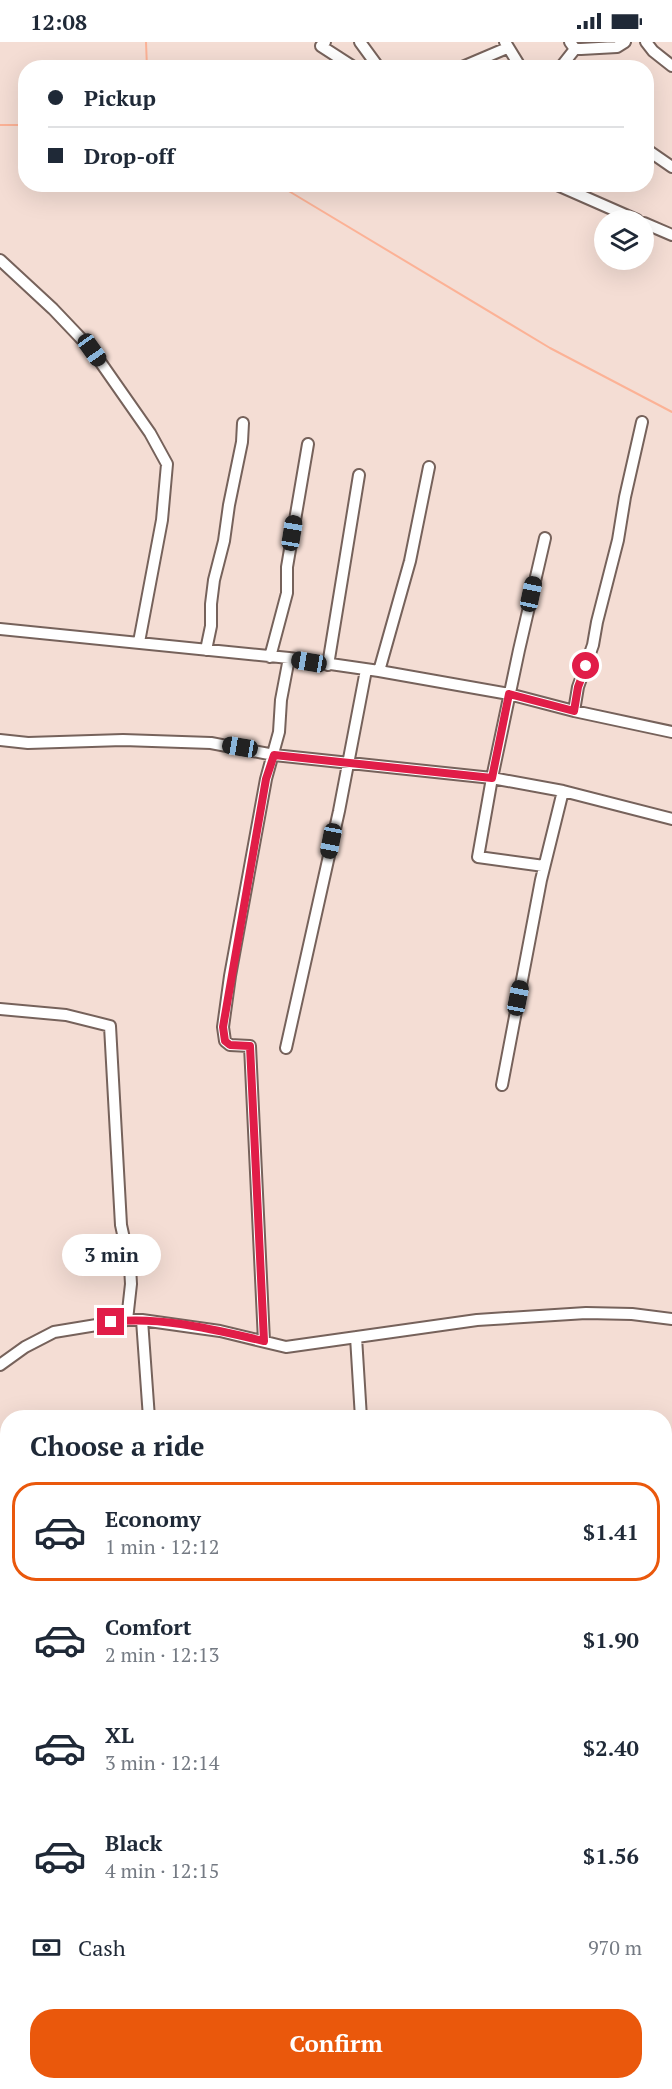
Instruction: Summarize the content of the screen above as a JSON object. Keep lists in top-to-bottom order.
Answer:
{
  "page": {
    "status": "12:08",
    "banner": ["Pickup", "Drop-off"],
    "bubble": "3 min",
    "heading": "Choose a ride",
    "list": [
      {
        "name": "Economy",
        "note": "1 min · 12:12",
        "value": "$1.41"
      },
      {
        "name": "Comfort",
        "note": "2 min · 12:13",
        "value": "$1.90"
      },
      {
        "name": "XL",
        "note": "3 min · 12:14",
        "value": "$2.40"
      },
      {
        "name": "Black",
        "note": "4 min · 12:15",
        "value": "$1.56"
      }
    ],
    "pay": ["Cash", "970 m"],
    "buttons": "Confirm"
  }
}
